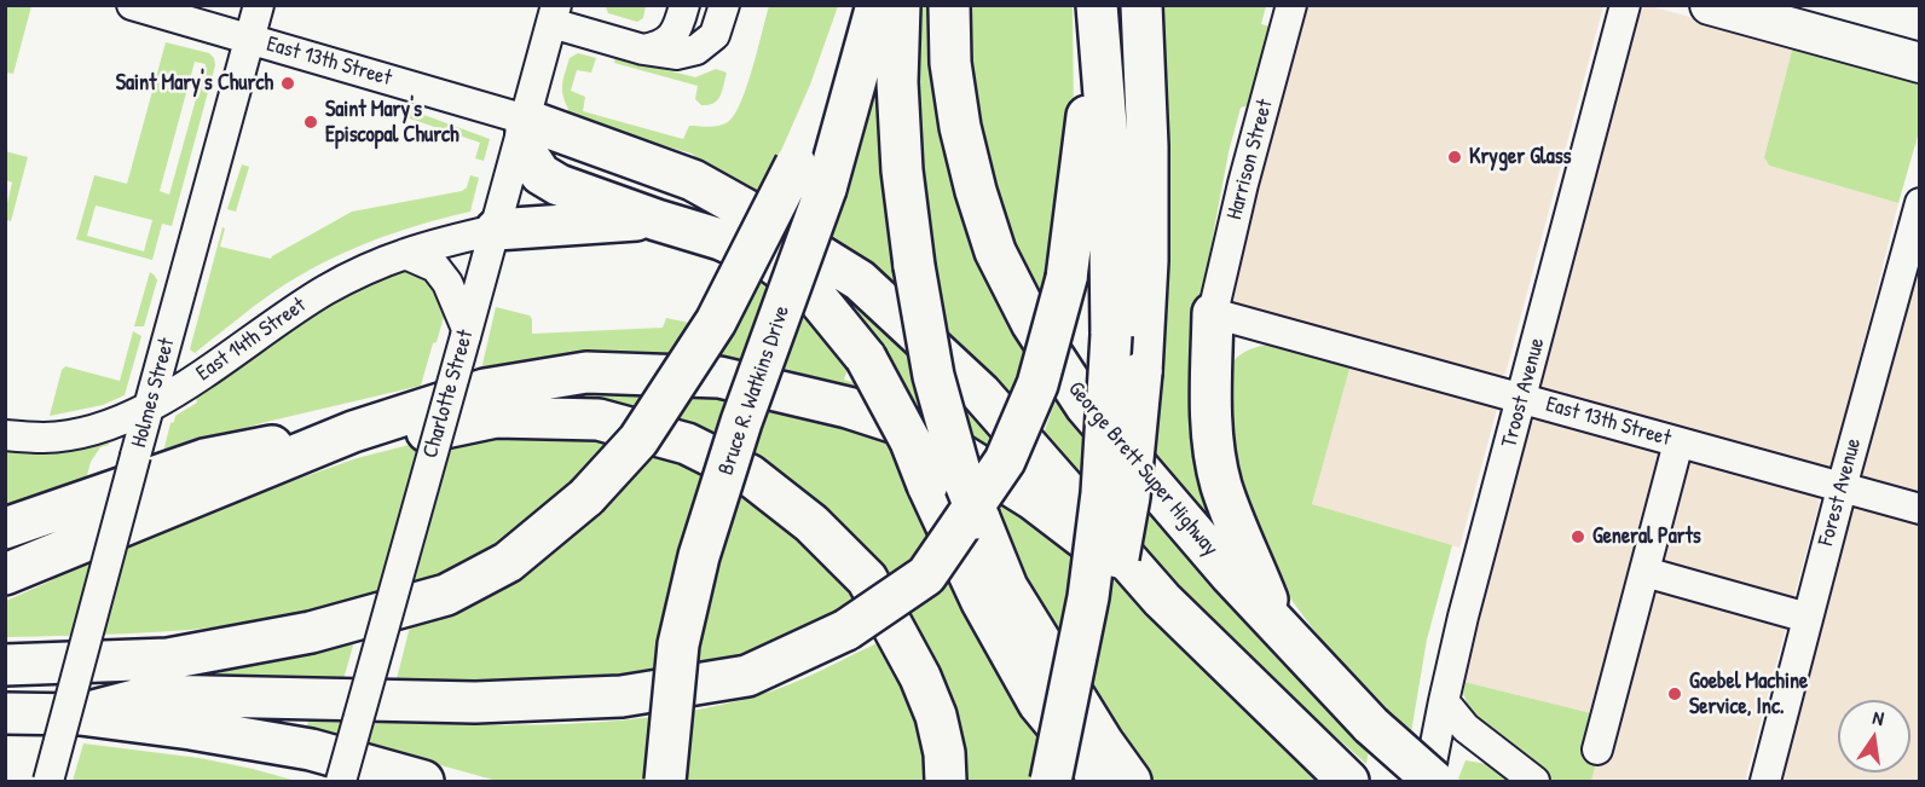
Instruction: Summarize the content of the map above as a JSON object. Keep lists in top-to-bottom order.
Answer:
{
  "streets": {
    "highway": ["Bruce R. Watkins Drive", "George Brett Super Highway"],
    "street": [
      "East 13th Street",
      "Harrison Street",
      "East 14th Street",
      "Holmes Street",
      "Troost Avenue",
      "Charlotte Street",
      "Forest Avenue"
    ]
  },
  "crossings": [
    ["East 13th Street", "Harrison Street"],
    ["East 13th Street", "Holmes Street"],
    ["East 13th Street", "Troost Avenue"],
    ["East 13th Street", "Charlotte Street"],
    ["East 13th Street", "Forest Avenue"],
    ["East 14th Street", "Holmes Street"],
    ["East 14th Street", "Charlotte Street"],
    ["Troost Avenue", "George Brett Super Highway"]
  ],
  "places": [
    "Saint Mary's Church",
    "Saint Mary's Episcopal Church",
    "Kryger Glass",
    "General Parts",
    "Goebel Machine Service, Inc."
  ],
  "north": "top"
}
